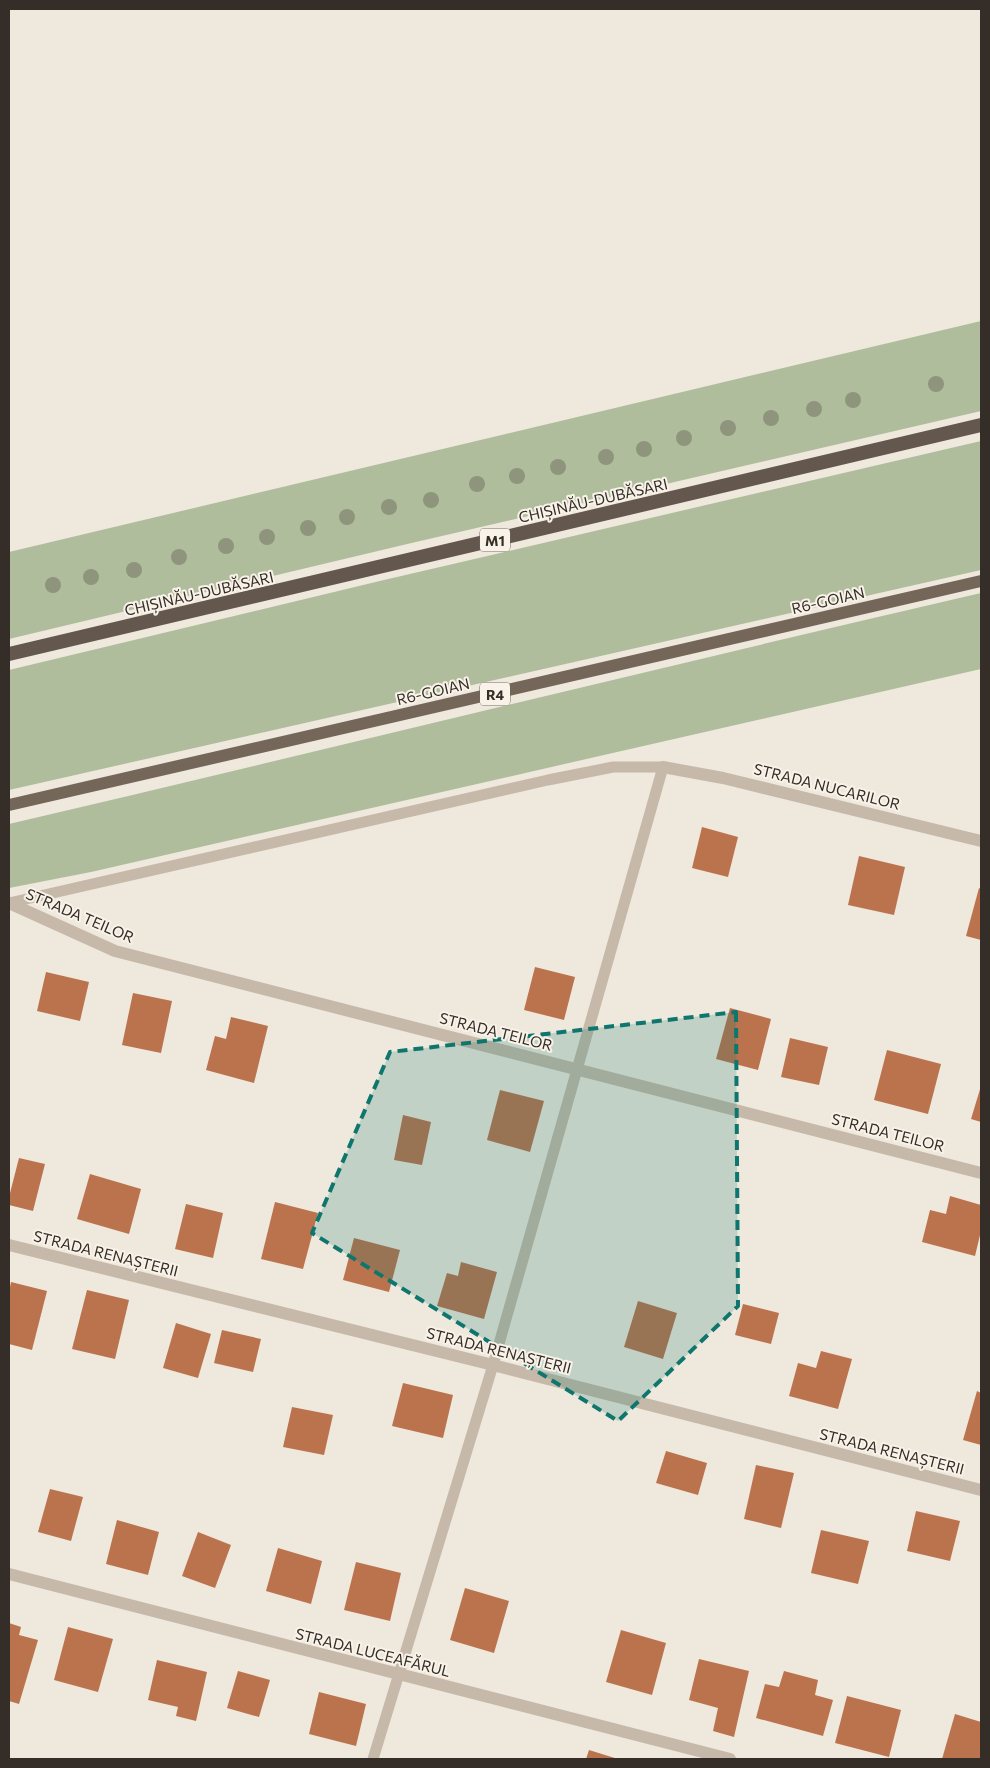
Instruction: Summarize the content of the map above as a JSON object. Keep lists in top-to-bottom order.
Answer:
{
  "streets": {
    "highway": ["CHIȘINĂU-DUBĂSARI", "M1"],
    "main road": ["R6-GOIAN", "R4"],
    "street": [
      "STRADA NUCARILOR",
      "STRADA TEILOR",
      "STRADA RENAȘTERII",
      "STRADA LUCEAFĂRUL"
    ]
  }
}
